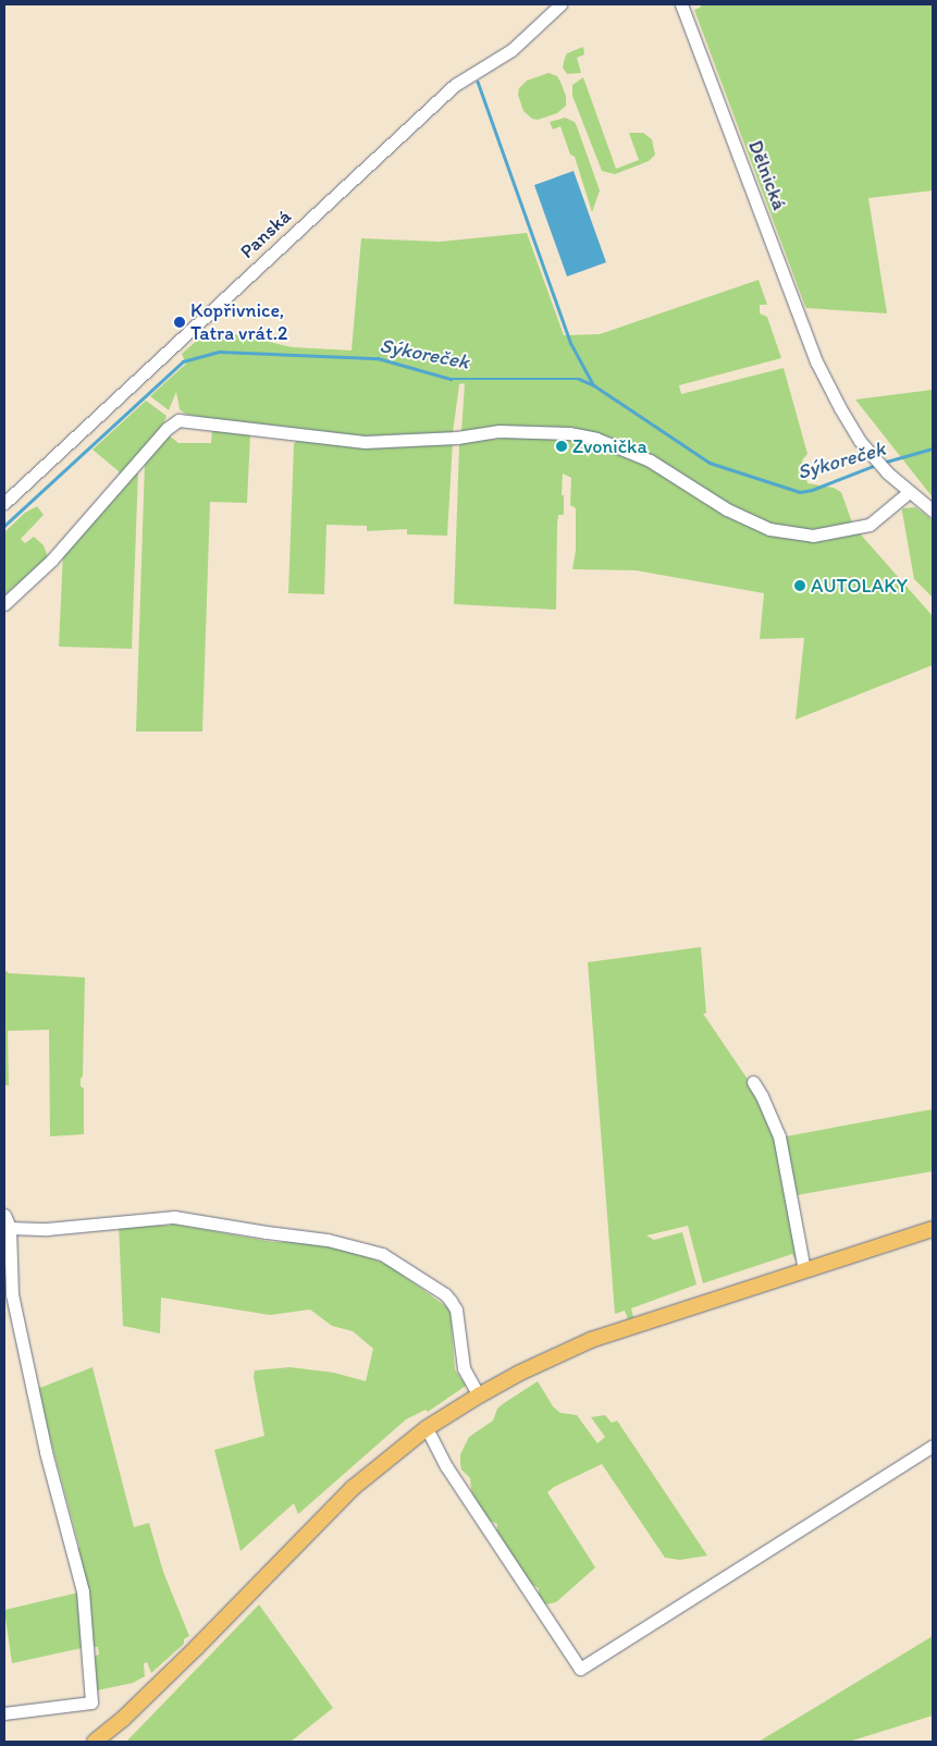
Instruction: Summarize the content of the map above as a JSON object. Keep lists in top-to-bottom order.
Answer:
{
  "streets": {
    "street": ["Dělnická", "Panská"]
  },
  "water": ["Sýkoreček"],
  "places": ["Kopřivnice, Tatra vrát.2", "Zvonička", "AUTOLAKY"]
}
